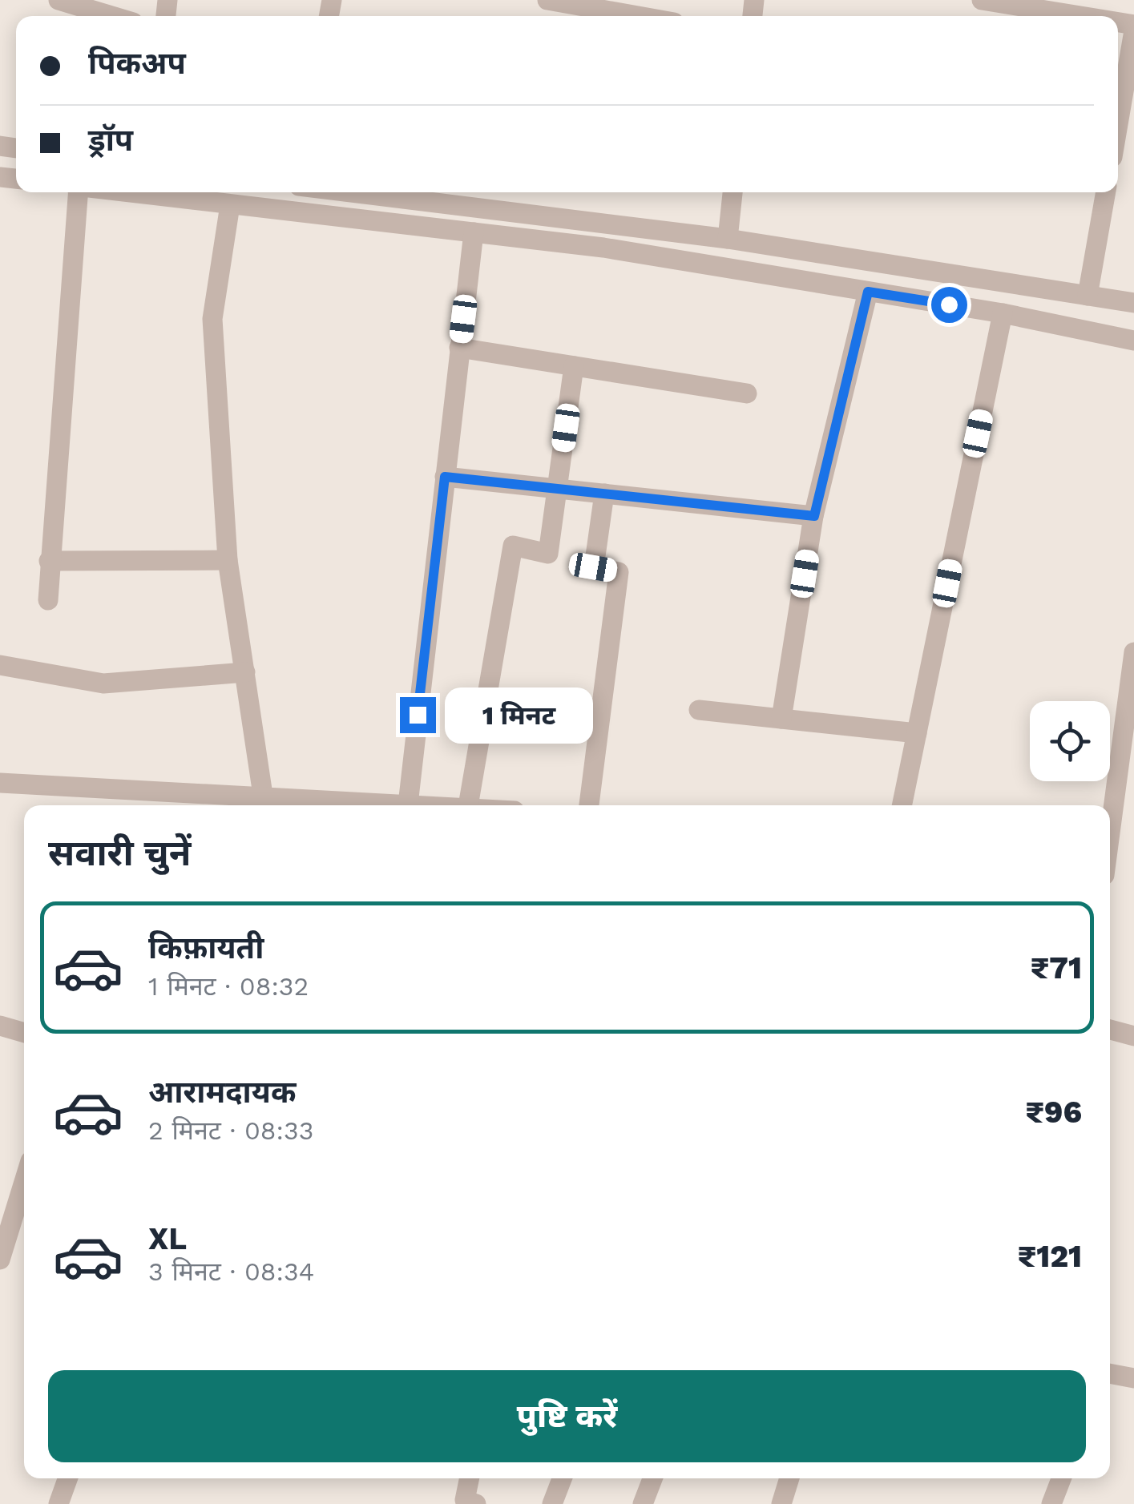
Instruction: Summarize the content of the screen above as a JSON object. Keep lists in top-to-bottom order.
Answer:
{
  "page": {
    "banner": ["पिकअप", "ड्रॉप"],
    "bubble": "1 मिनट",
    "heading": "सवारी चुनें",
    "list": [
      {
        "name": "किफ़ायती",
        "note": "1 मिनट · 08:32",
        "value": "₹71"
      },
      {
        "name": "आरामदायक",
        "note": "2 मिनट · 08:33",
        "value": "₹96"
      },
      {
        "name": "XL",
        "note": "3 मिनट · 08:34",
        "value": "₹121"
      }
    ],
    "buttons": "पुष्टि करें"
  }
}
